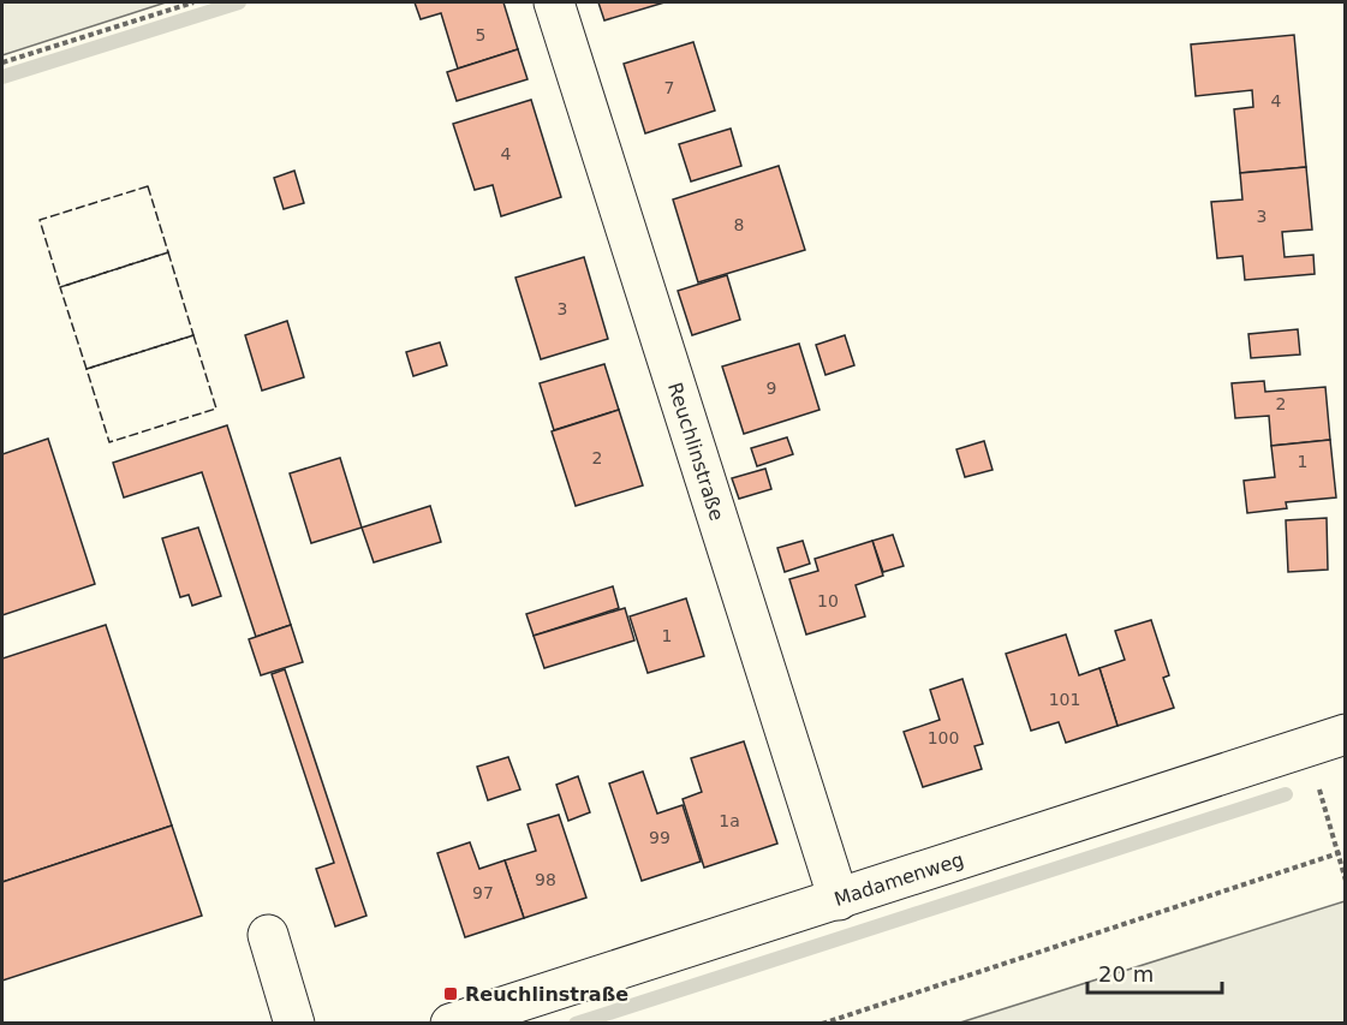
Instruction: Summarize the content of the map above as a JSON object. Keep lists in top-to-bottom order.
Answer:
{
  "streets": {
    "street": ["Reuchlinstraße", "Madamenweg"]
  },
  "crossings": [
    ["Reuchlinstraße", "Madamenweg"]
  ],
  "places": {
    "transit": ["Reuchlinstraße"]
  },
  "house_numbers": [
    "5",
    "7",
    "4",
    "4",
    "3",
    "8",
    "3",
    "9",
    "2",
    "2",
    "1",
    "10",
    "1",
    "101",
    "100",
    "1a",
    "99",
    "98",
    "97"
  ],
  "scale_bar": "20 m"
}
